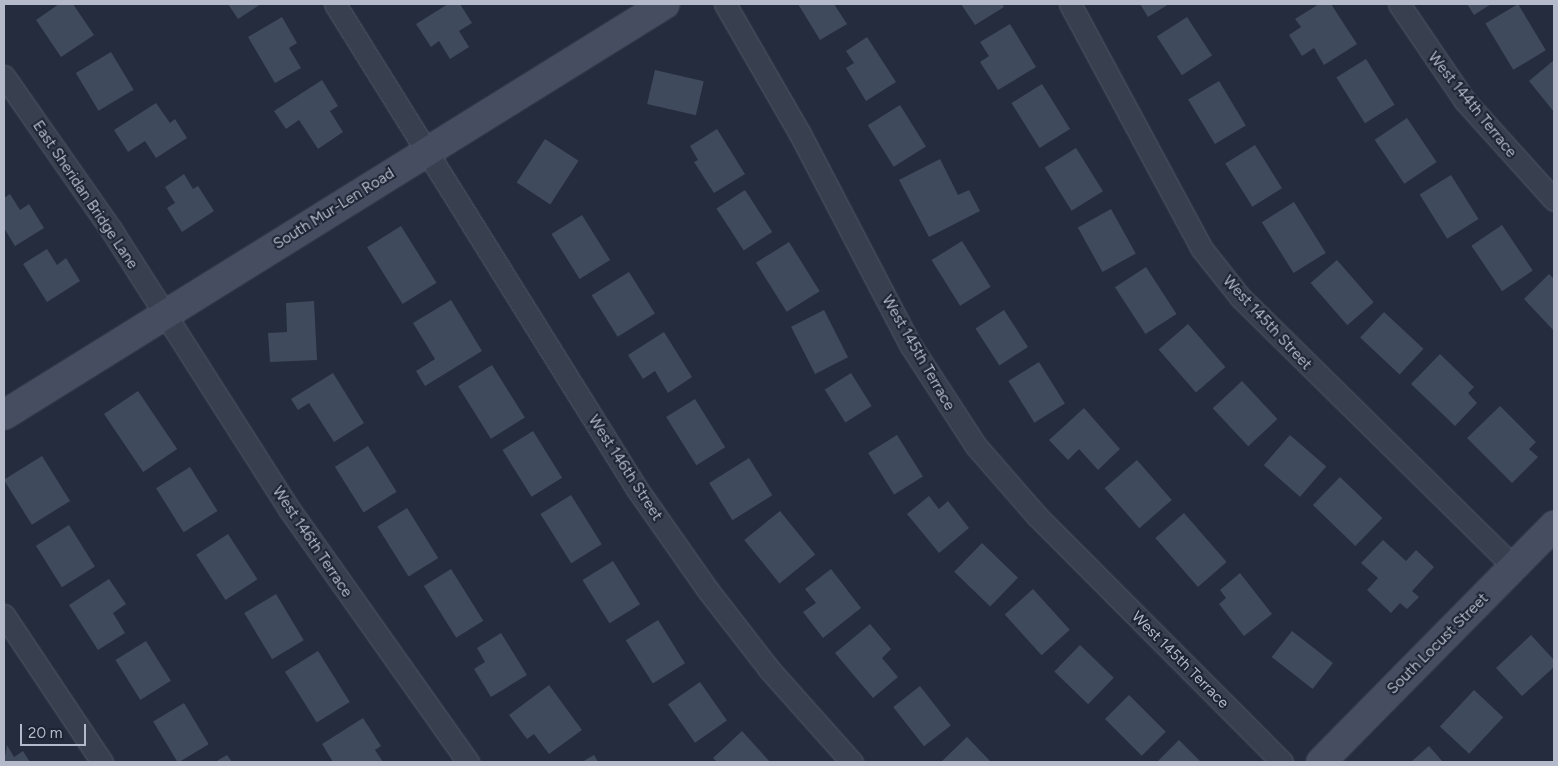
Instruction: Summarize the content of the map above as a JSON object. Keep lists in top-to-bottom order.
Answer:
{
  "streets": {
    "main road": ["South Mur-Len Road", "South Locust Street"],
    "street": [
      "West 144th Terrace",
      "East Sheridan Bridge Lane",
      "West 145th Street",
      "West 145th Terrace",
      "West 146th Street",
      "West 146th Terrace"
    ]
  },
  "crossings": [
    ["East Sheridan Bridge Lane", "South Mur-Len Road"],
    ["East Sheridan Bridge Lane", "West 146th Terrace"],
    ["South Mur-Len Road", "West 146th Street"],
    ["South Mur-Len Road", "West 146th Terrace"],
    ["West 145th Street", "South Locust Street"]
  ],
  "scale_bar": "20 m"
}
